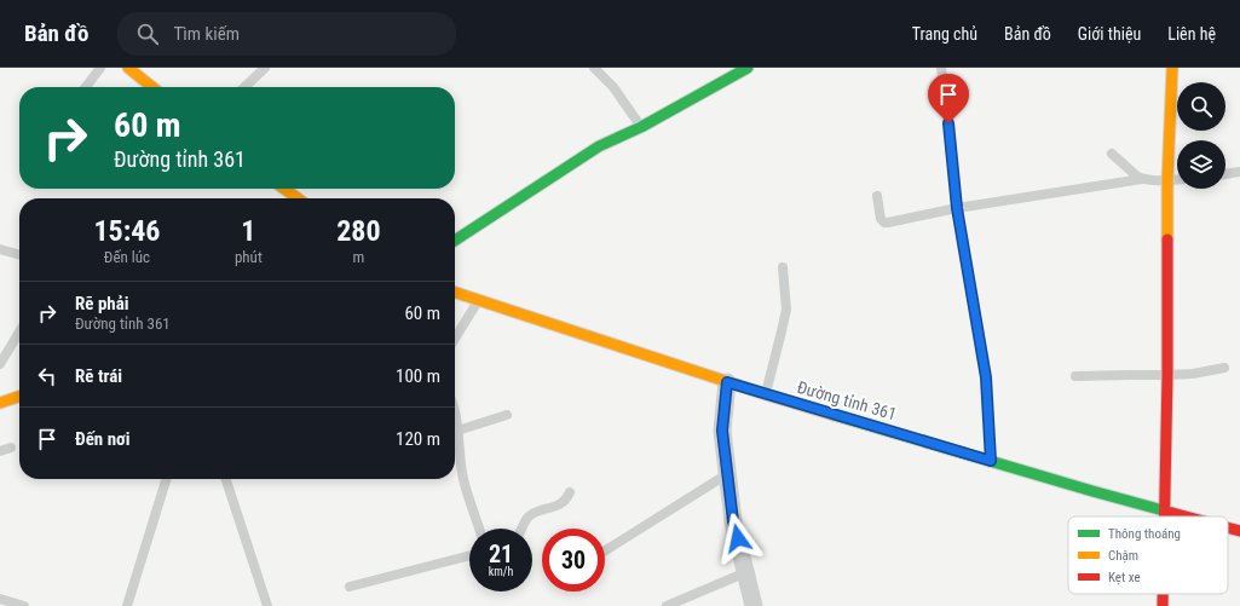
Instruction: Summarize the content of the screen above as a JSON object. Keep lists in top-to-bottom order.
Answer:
{
  "streets": {
    "street": ["Đường tỉnh 361"]
  },
  "legend": ["Thông thoáng", "Chậm", "Kẹt xe"],
  "page": {
    "header": "Bản đồ",
    "search": "Tìm kiếm",
    "nav": [
      "Trang chủ",
      "Bản đồ",
      "Giới thiệu",
      "Liên hệ"
    ],
    "turn": ["60 m", "Đường tỉnh 361"],
    "eta": [
      "15:46",
      "Đến lúc",
      "1",
      "phút",
      "280",
      "m"
    ],
    "list": [
      {
        "name": "Rẽ phải",
        "note": "Đường tỉnh 361",
        "value": "60 m"
      },
      {
        "name": "Rẽ trái",
        "value": "100 m"
      },
      {
        "name": "Đến nơi",
        "value": "120 m"
      }
    ],
    "speed": "21 km/h",
    "limit": "30"
  }
}
